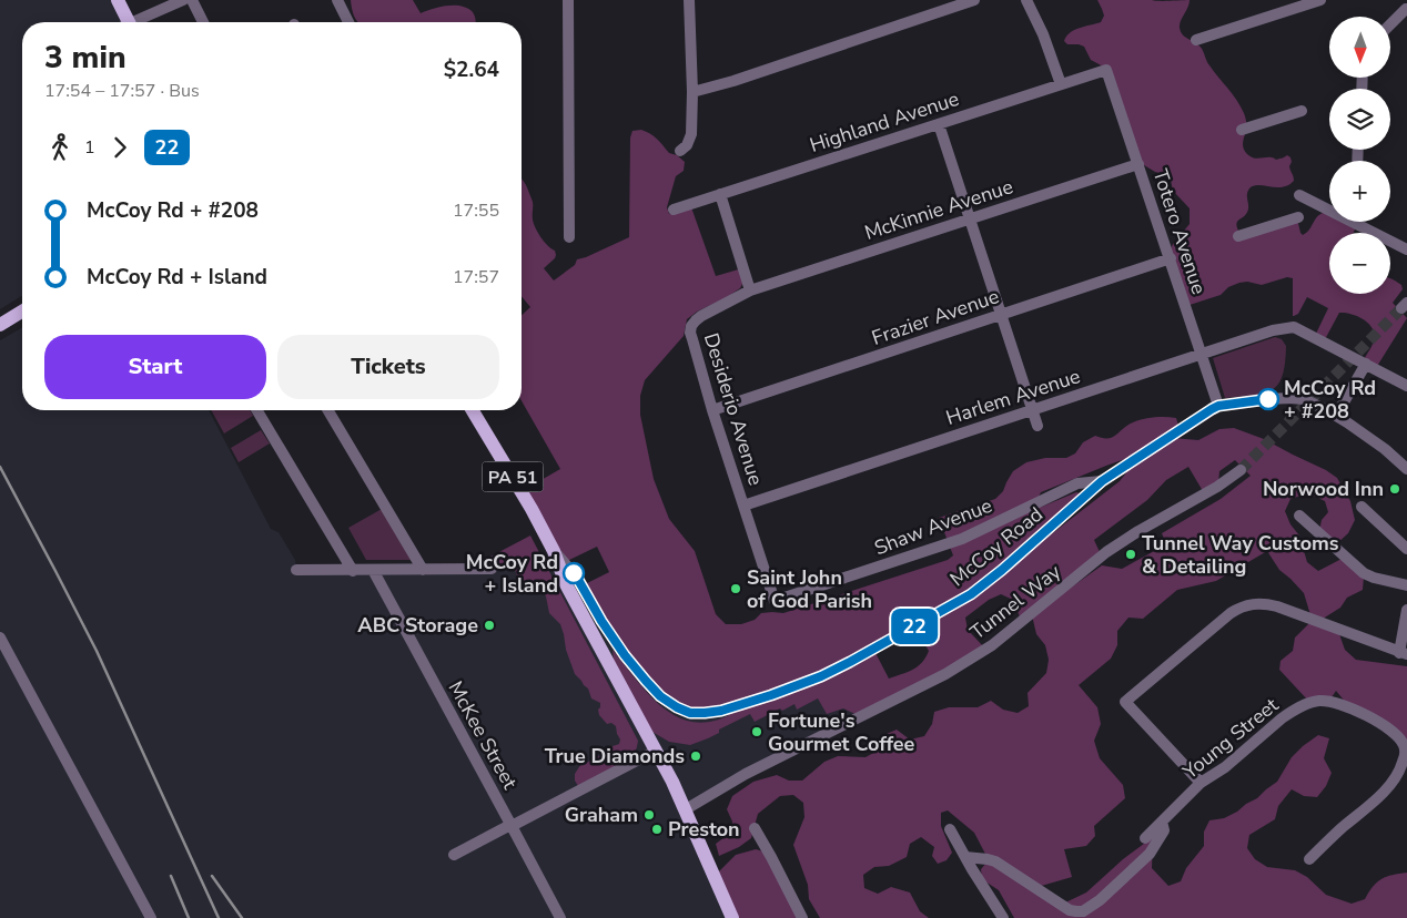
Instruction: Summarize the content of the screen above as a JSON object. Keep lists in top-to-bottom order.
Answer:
{
  "streets": {
    "main road": ["PA 51"],
    "street": [
      "Highland Avenue",
      "McKinnie Avenue",
      "Totero Avenue",
      "Frazier Avenue",
      "Harlem Avenue",
      "Desiderio Avenue",
      "Shaw Avenue",
      "McCoy Road",
      "Tunnel Way",
      "McKee Street",
      "Young Street"
    ]
  },
  "crossings": [
    ["Highland Avenue", "Totero Avenue"],
    ["McKinnie Avenue", "Totero Avenue"],
    ["McKinnie Avenue", "Desiderio Avenue"],
    ["Totero Avenue", "Frazier Avenue"],
    ["Totero Avenue", "Harlem Avenue"],
    ["Totero Avenue", "McCoy Road"],
    ["Frazier Avenue", "Desiderio Avenue"],
    ["Harlem Avenue", "Desiderio Avenue"],
    ["Desiderio Avenue", "Shaw Avenue"],
    ["PA 51", "McCoy Road"],
    ["PA 51", "Tunnel Way"],
    ["Shaw Avenue", "McCoy Road"]
  ],
  "places": [
    "McCoy Rd + #208",
    "Norwood Inn",
    "Tunnel Way Customs & Detailing",
    "McCoy Rd + Island",
    "Saint John of God Parish",
    "ABC Storage",
    "Fortune's Gourmet Coffee",
    "True Diamonds",
    "Graham",
    "Preston"
  ],
  "lines": ["bus line 22"],
  "north": "bottom",
  "page": {
    "on_map": "22",
    "map_buttons": ["+", "−"],
    "heading": ["3 min", "17:54 – 17:57 · Bus", "$2.64"],
    "legs": ["1", "22"],
    "list": [
      {
        "name": "McCoy Rd + #208",
        "value": "17:55"
      },
      {
        "name": "McCoy Rd + Island",
        "value": "17:57"
      }
    ],
    "buttons": ["Start", "Tickets"]
  }
}
